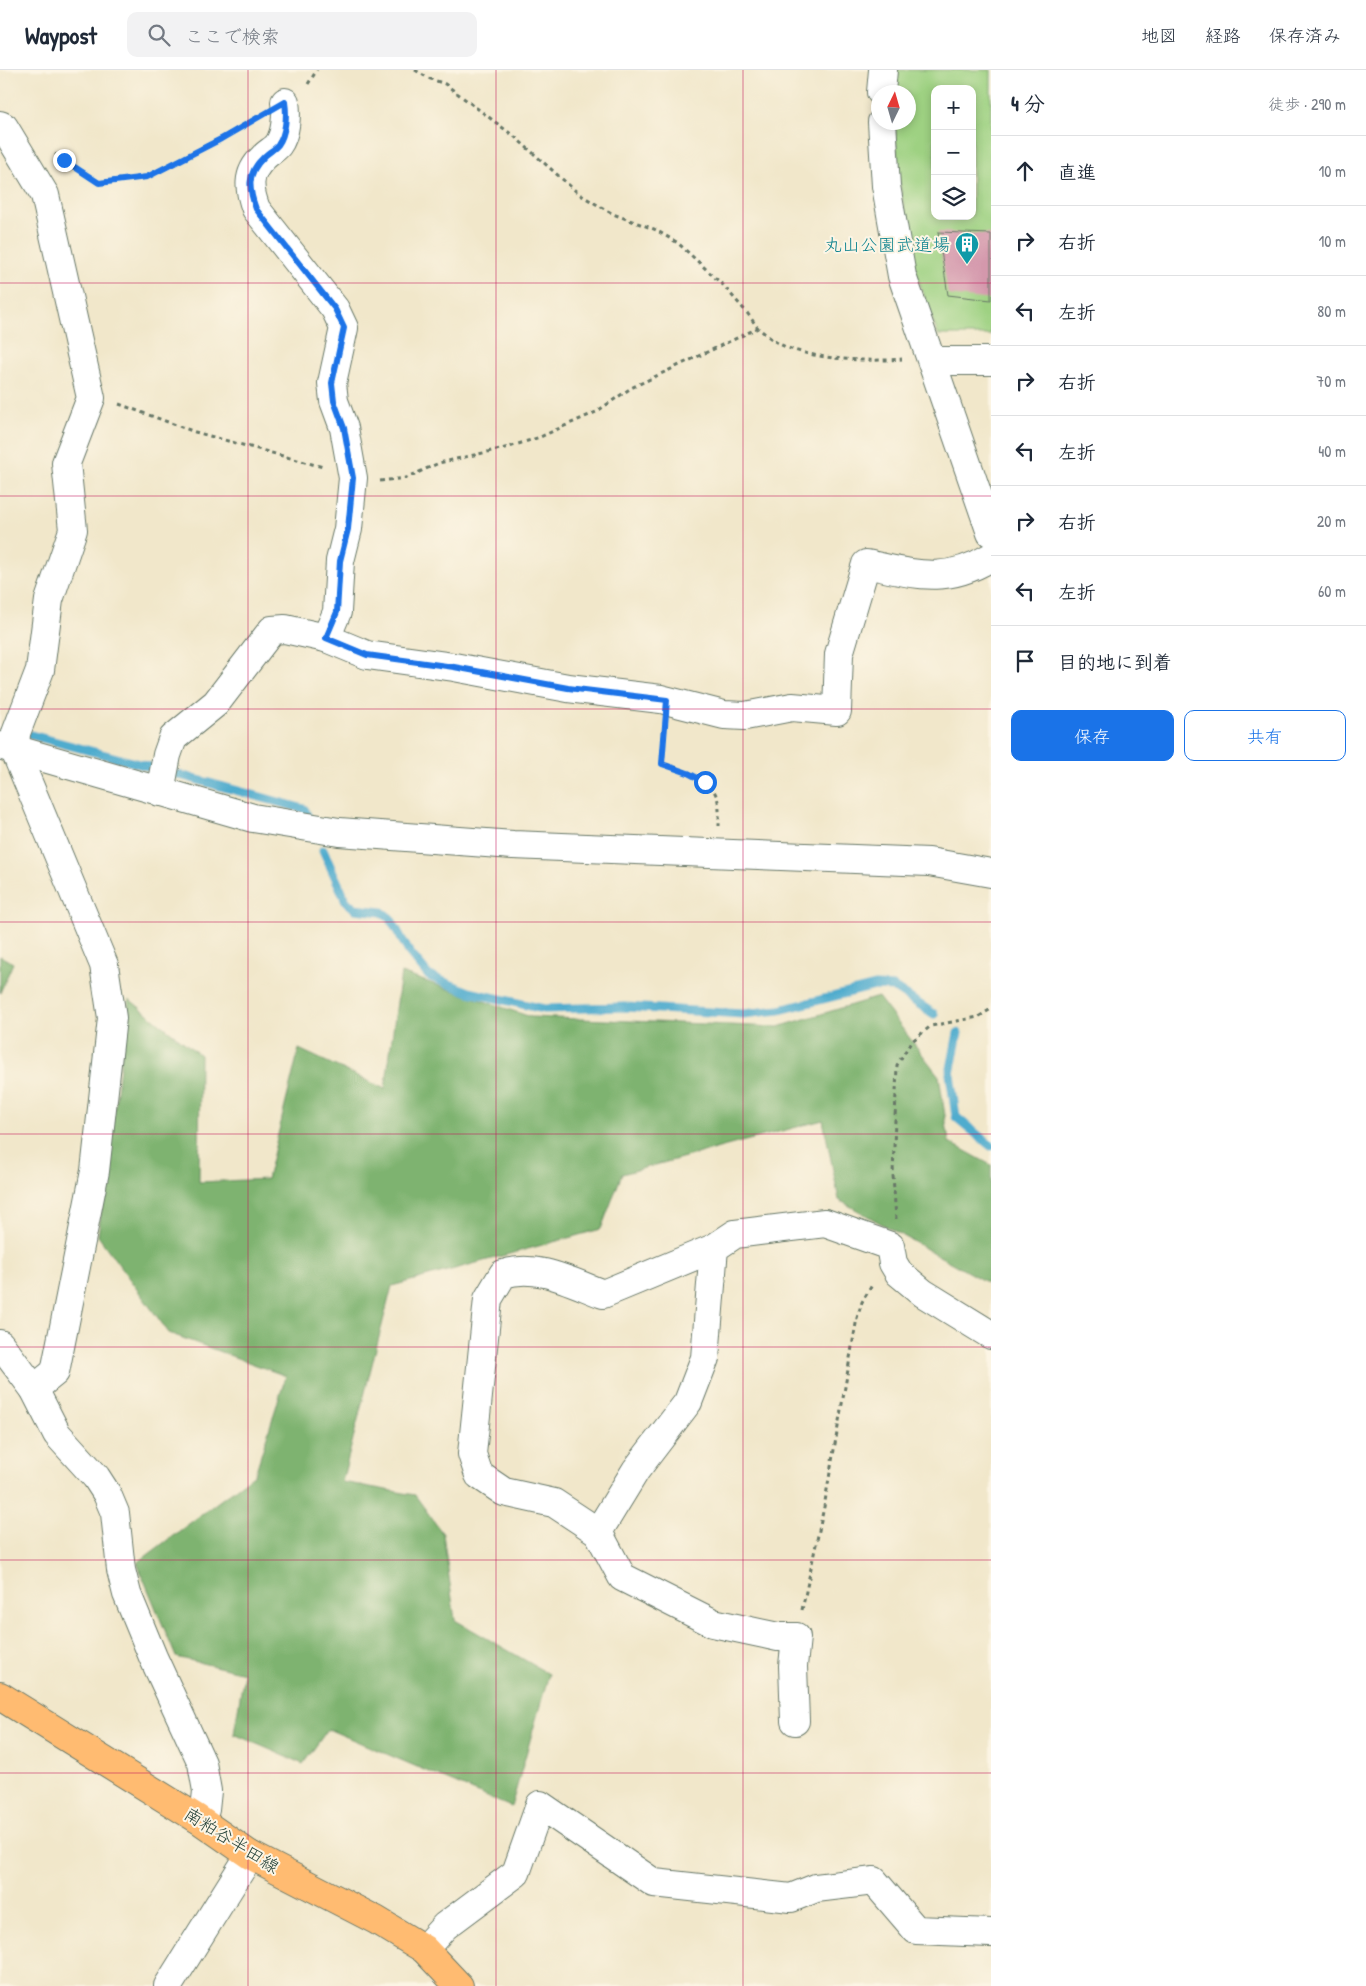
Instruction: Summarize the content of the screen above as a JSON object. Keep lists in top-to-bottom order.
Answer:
{
  "streets": {
    "main road": ["南粕谷半田線"]
  },
  "places": {
    "building": ["丸山公園武道場"]
  },
  "north": "top",
  "page": {
    "header": "Waypost",
    "search": "ここで検索",
    "nav": ["地図", "経路", "保存済み"],
    "heading": ["4 分", "徒歩 · 290 m"],
    "map_buttons": ["+", "−"],
    "list": [
      ["直進", "10 m"],
      ["右折", "10 m"],
      ["左折", "80 m"],
      ["右折", "70 m"],
      ["左折", "40 m"],
      ["右折", "20 m"],
      ["左折", "60 m"],
      "目的地に到着"
    ],
    "buttons": ["保存", "共有"]
  }
}
